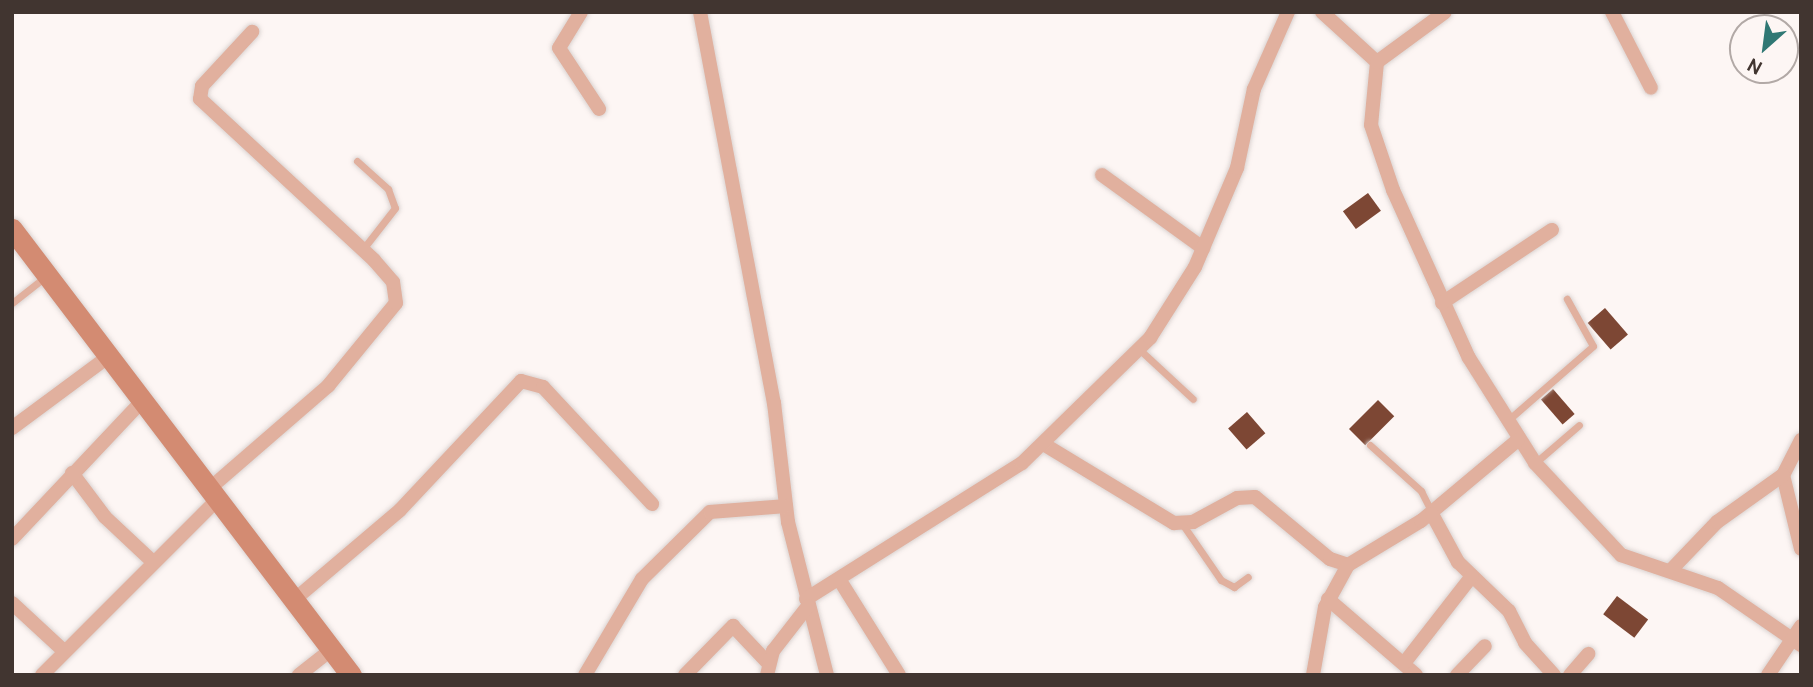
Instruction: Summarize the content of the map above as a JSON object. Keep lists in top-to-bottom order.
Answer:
{
  "north": "bottom left"
}
